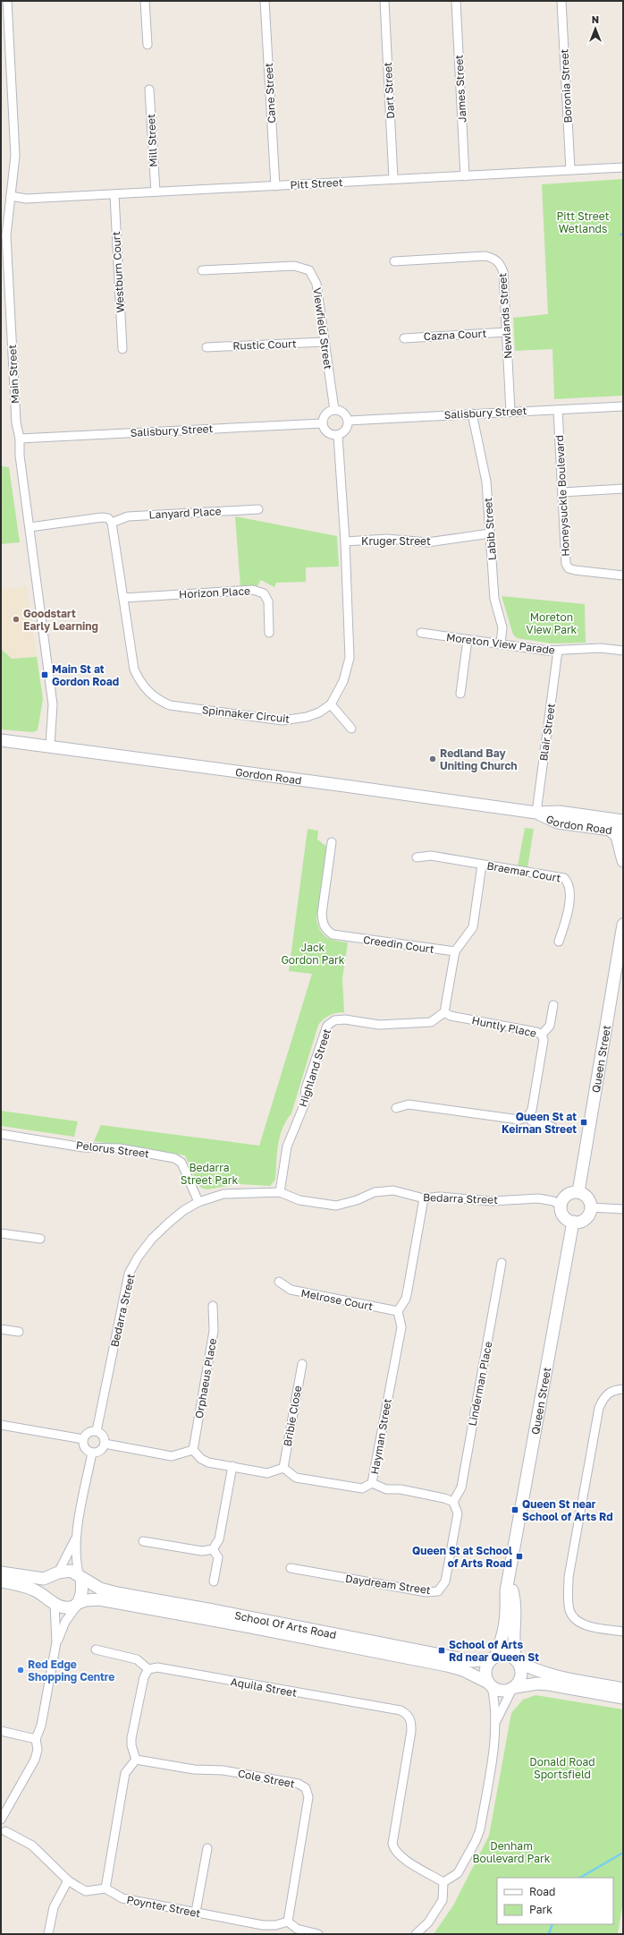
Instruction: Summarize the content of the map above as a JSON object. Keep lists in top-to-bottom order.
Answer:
{
  "streets": {
    "street": [
      "Boronia Street",
      "James Street",
      "Dart Street",
      "Cane Street",
      "Mill Street",
      "Pitt Street",
      "Westburn Court",
      "Newlands Street",
      "Viewfield Street",
      "Cazna Court",
      "Rustic Court",
      "Main Street",
      "Salisbury Street",
      "Honeysuckle Boulevard",
      "Lanyard Place",
      "Labib Street",
      "Kruger Street",
      "Horizon Place",
      "Moreton View Parade",
      "Spinnaker Circuit",
      "Blair Street",
      "Gordon Road",
      "Braemar Court",
      "Creedin Court",
      "Huntly Place",
      "Queen Street",
      "Highland Street",
      "Pelorus Street",
      "Bedarra Street",
      "Melrose Court",
      "Orphaeus Place",
      "Linderman Place",
      "Bribie Close",
      "Hayman Street",
      "Daydream Street",
      "School Of Arts Road",
      "Aquila Street",
      "Cole Street",
      "Poynter Street"
    ]
  },
  "crossings": [
    ["Boronia Street", "Pitt Street"],
    ["James Street", "Pitt Street"],
    ["Dart Street", "Pitt Street"],
    ["Cane Street", "Pitt Street"],
    ["Mill Street", "Pitt Street"],
    ["Pitt Street", "Westburn Court"],
    ["Pitt Street", "Main Street"],
    ["Newlands Street", "Cazna Court"],
    ["Newlands Street", "Salisbury Street"],
    ["Viewfield Street", "Rustic Court"],
    ["Viewfield Street", "Salisbury Street"],
    ["Main Street", "Salisbury Street"],
    ["Main Street", "Gordon Road"],
    ["Salisbury Street", "Honeysuckle Boulevard"],
    ["Salisbury Street", "Labib Street"],
    ["Lanyard Place", "Spinnaker Circuit"],
    ["Labib Street", "Kruger Street"],
    ["Labib Street", "Moreton View Parade"],
    ["Horizon Place", "Spinnaker Circuit"],
    ["Moreton View Parade", "Blair Street"],
    ["Blair Street", "Gordon Road"],
    ["Huntly Place", "Highland Street"],
    ["Queen Street", "Bedarra Street"],
    ["Queen Street", "School Of Arts Road"],
    ["Highland Street", "Bedarra Street"],
    ["Pelorus Street", "Bedarra Street"],
    ["Melrose Court", "Hayman Street"],
    ["Linderman Place", "Daydream Street"],
    ["Bribie Close", "Hayman Street"],
    ["Cole Street", "Poynter Street"]
  ],
  "parks": [
    "Pitt Street Wetlands",
    "Moreton View Park",
    "Jack Gordon Park",
    "Bedarra Street Park",
    "Donald Road Sportsfield",
    "Denham Boulevard Park"
  ],
  "places": {
    "other": ["Goodstart Early Learning", "Redland Bay Uniting Church", "Red Edge Shopping Centre"],
    "transit": [
      "Main St at Gordon Road",
      "Queen St at Keirnan Street",
      "Queen St near School of Arts Rd",
      "Queen St at School of Arts Road",
      "School of Arts Rd near Queen St"
    ]
  },
  "legend": ["Road", "Park"],
  "north": "top"
}
